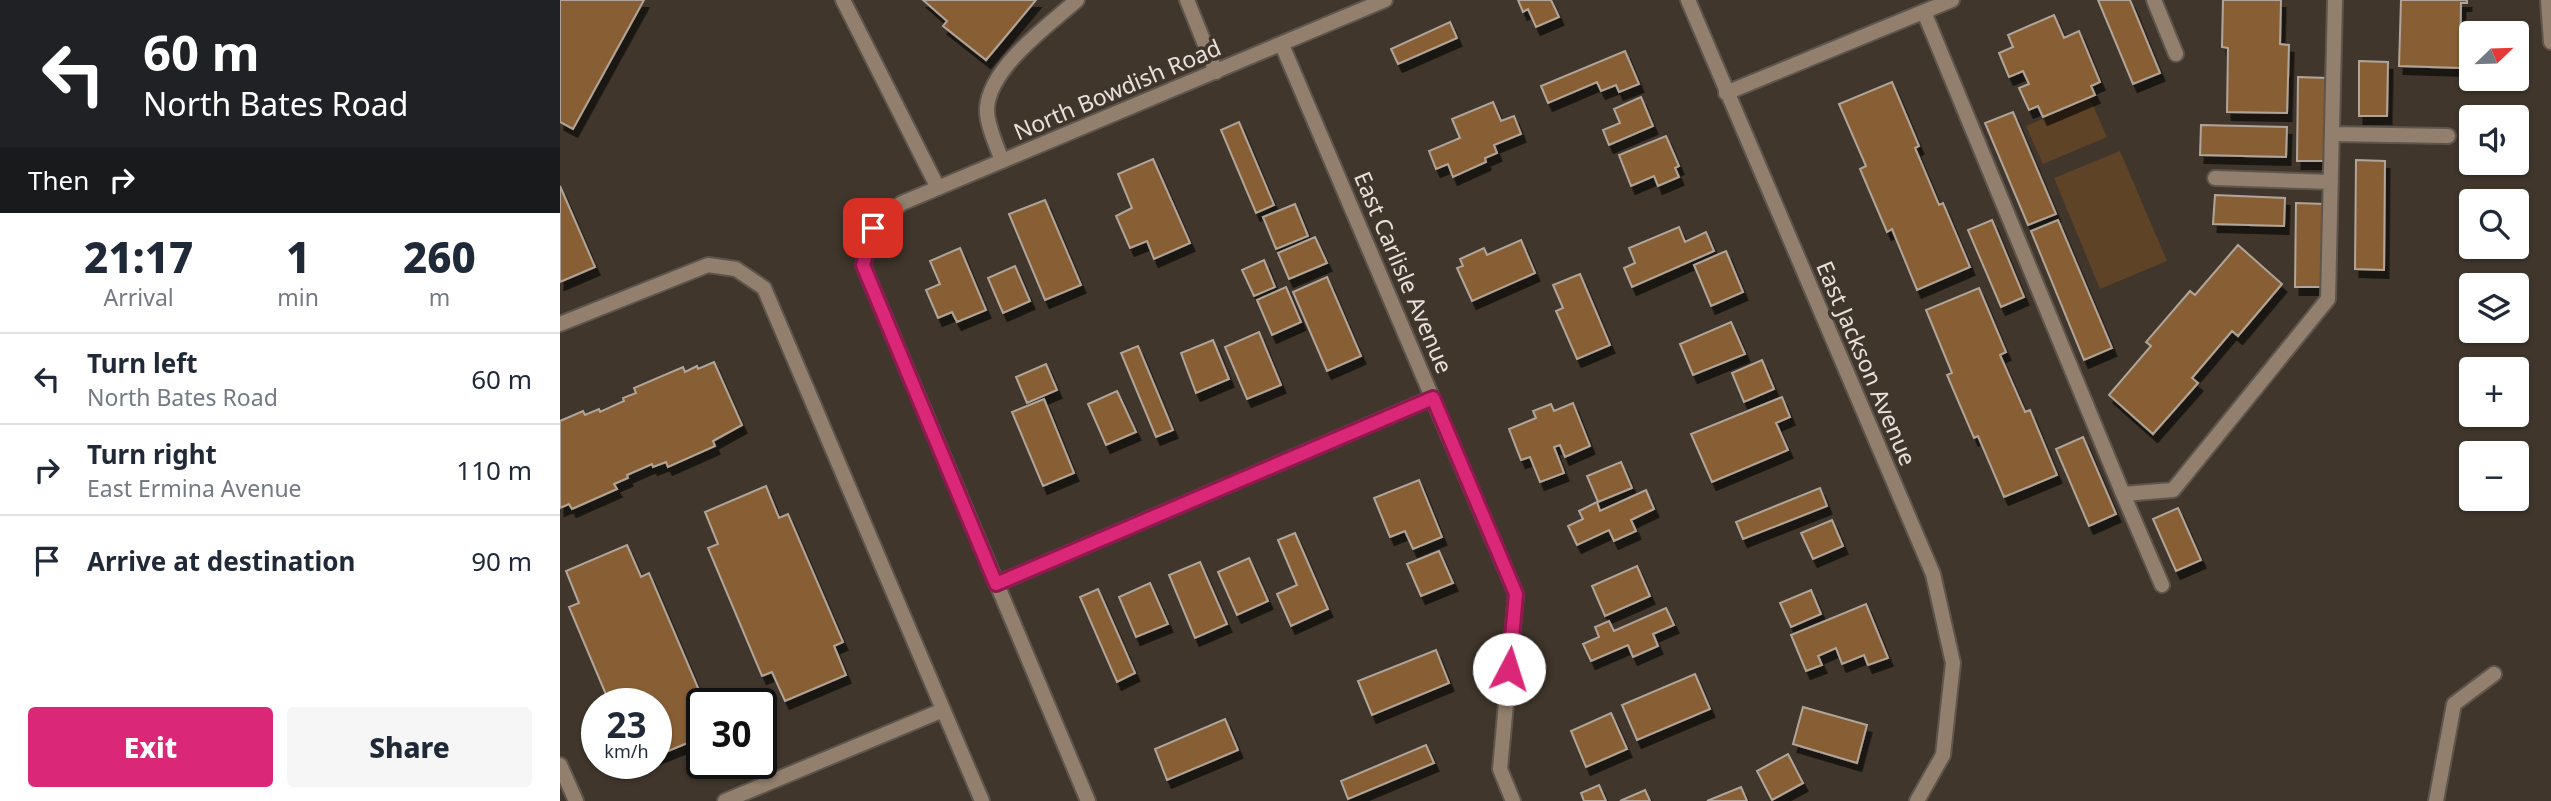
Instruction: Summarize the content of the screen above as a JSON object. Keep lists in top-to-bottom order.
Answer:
{
  "streets": {
    "street": ["North Bowdish Road", "East Carlisle Avenue", "East Jackson Avenue"]
  },
  "crossings": [
    ["North Bowdish Road", "East Carlisle Avenue"]
  ],
  "north": "top right",
  "page": {
    "turn": ["60 m", "North Bates Road"],
    "map_buttons": ["+", "−"],
    "then": "Then",
    "eta": [
      "21:17",
      "Arrival",
      "1",
      "min",
      "260",
      "m"
    ],
    "list": [
      {
        "name": "Turn left",
        "note": "North Bates Road",
        "value": "60 m"
      },
      {
        "name": "Turn right",
        "note": "East Ermina Avenue",
        "value": "110 m"
      },
      {
        "name": "Arrive at destination",
        "value": "90 m"
      }
    ],
    "speed": "23 km/h",
    "limit": "30",
    "buttons": ["Exit", "Share"]
  }
}
